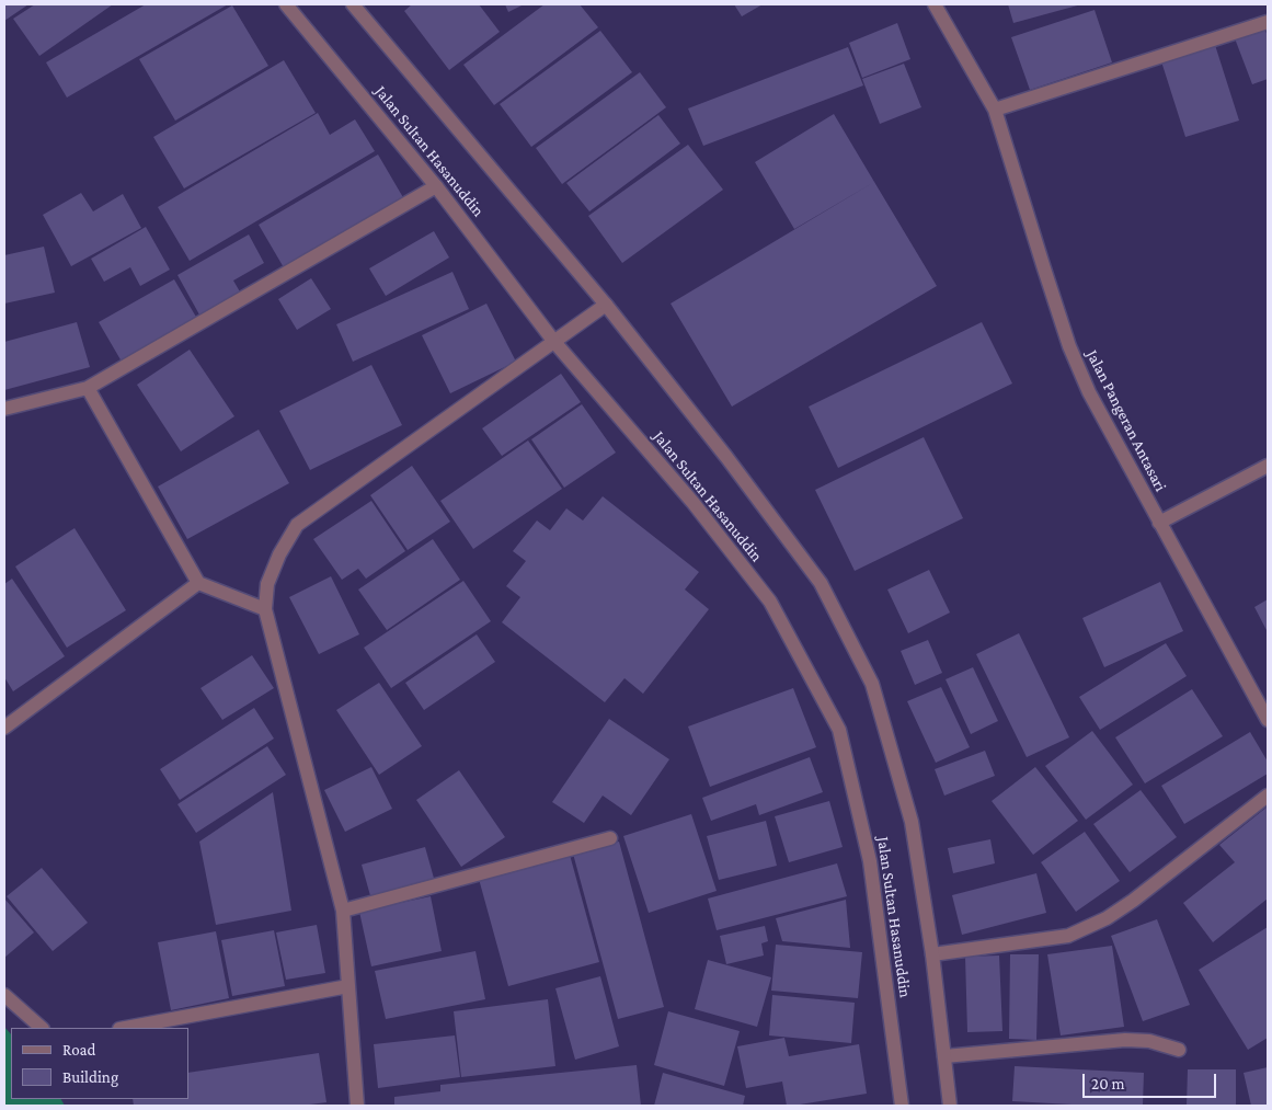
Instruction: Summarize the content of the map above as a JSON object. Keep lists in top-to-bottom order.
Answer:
{
  "streets": {
    "street": ["Jalan Sultan Hasanuddin", "Jalan Pangeran Antasari"]
  },
  "legend": ["Road", "Building"],
  "scale_bar": "20 m"
}
